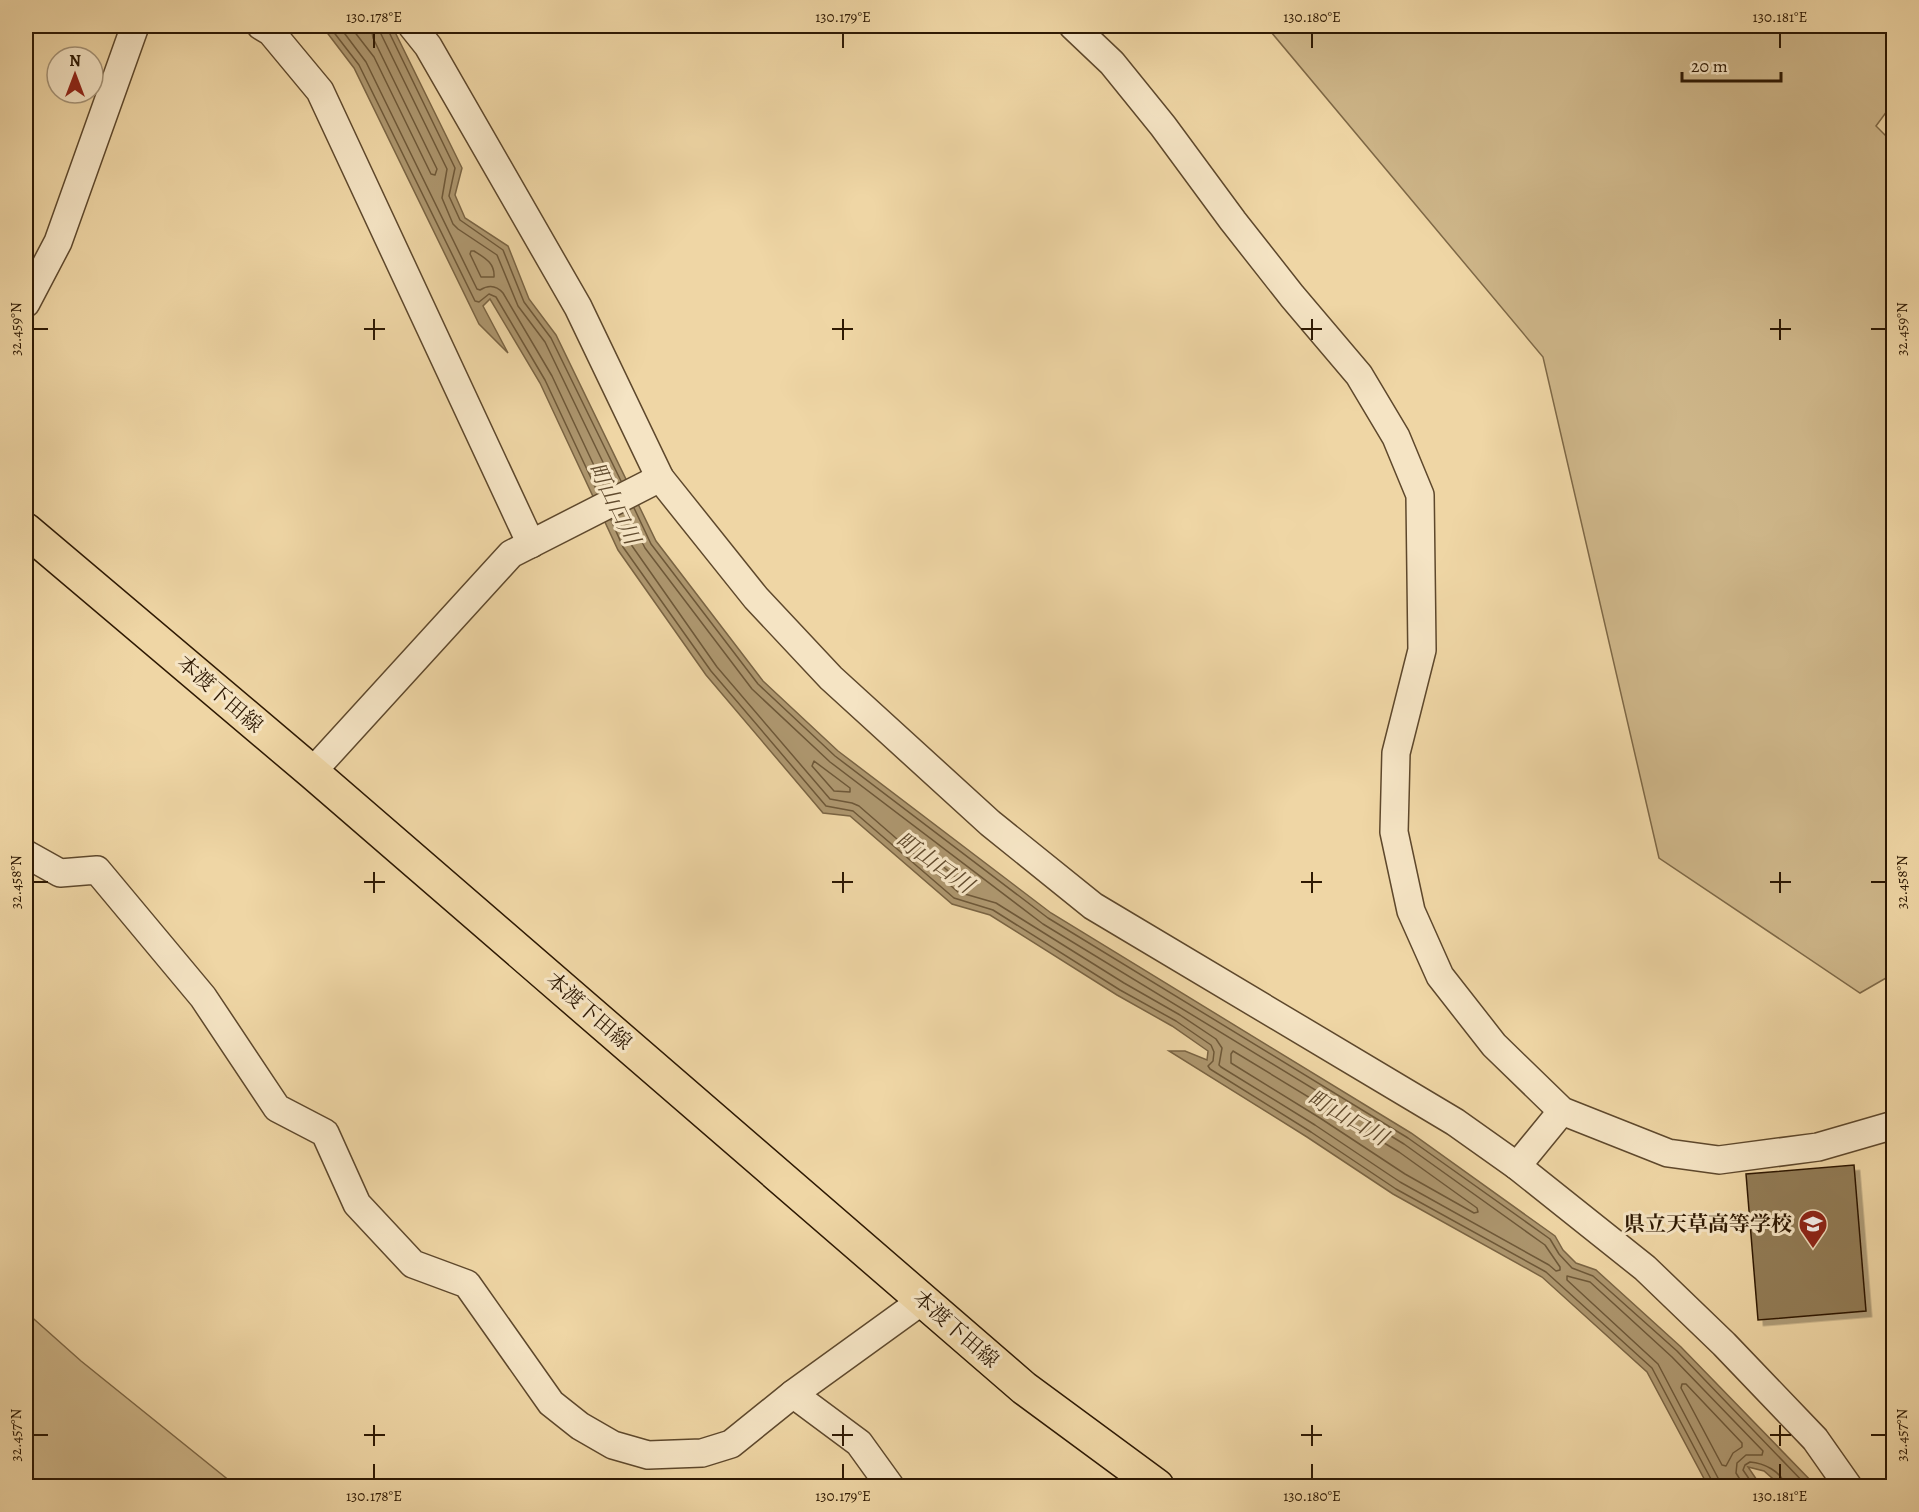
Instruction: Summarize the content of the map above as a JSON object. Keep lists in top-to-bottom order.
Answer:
{
  "streets": {
    "main road": ["本渡下田線"]
  },
  "water": ["町山口川"],
  "places": {
    "school or university": ["県立天草高等学校"]
  },
  "scale_bar": "20 m",
  "north": "top",
  "coordinates": [
    "130.178°E",
    "130.179°E",
    "130.180°E",
    "130.181°E",
    "32.459°N",
    "32.458°N",
    "32.457°N"
  ]
}
